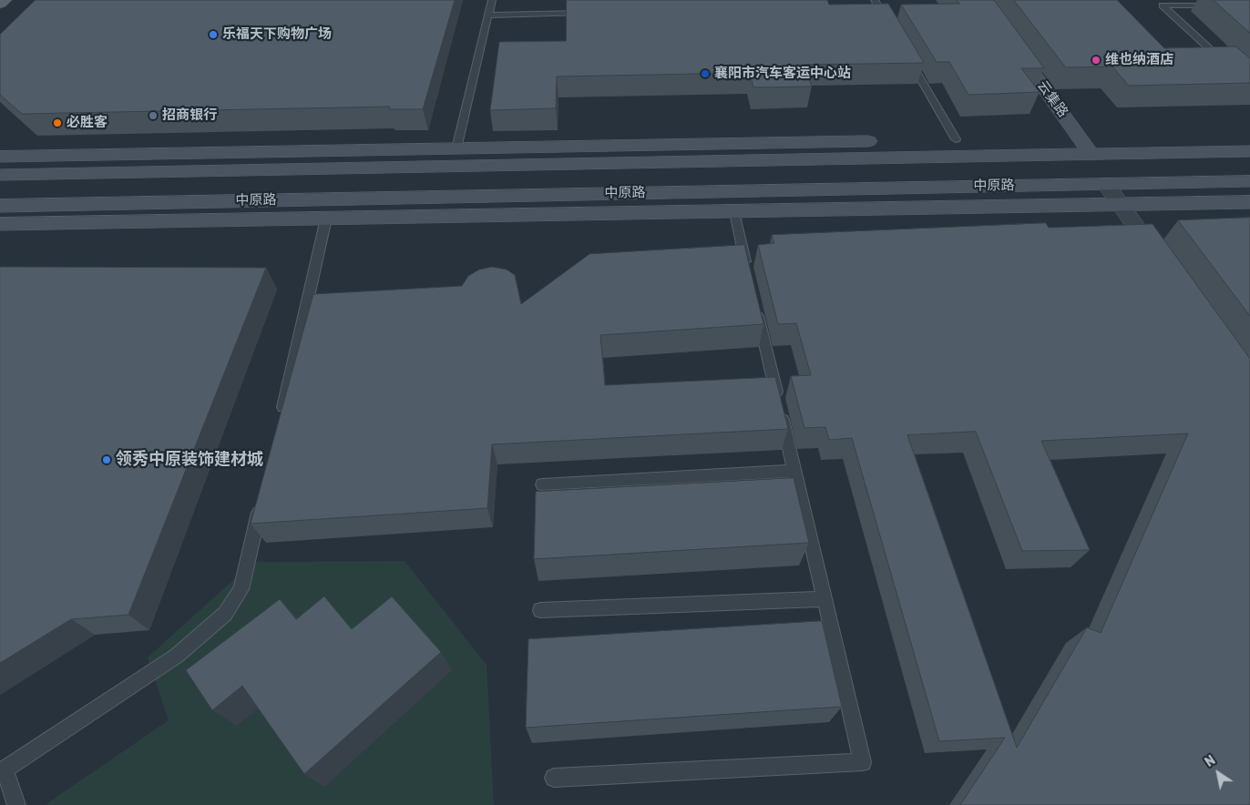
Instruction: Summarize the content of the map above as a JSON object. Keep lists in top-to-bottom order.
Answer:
{
  "streets": {
    "street": ["云集路", "中原路"]
  },
  "crossings": [
    ["云集路", "中原路"]
  ],
  "places": [
    "乐福天下购物广场",
    "维也纳酒店",
    "襄阳市汽车客运中心站",
    "招商银行",
    "必胜客",
    "领秀中原装饰建材城"
  ],
  "north": "top left"
}
